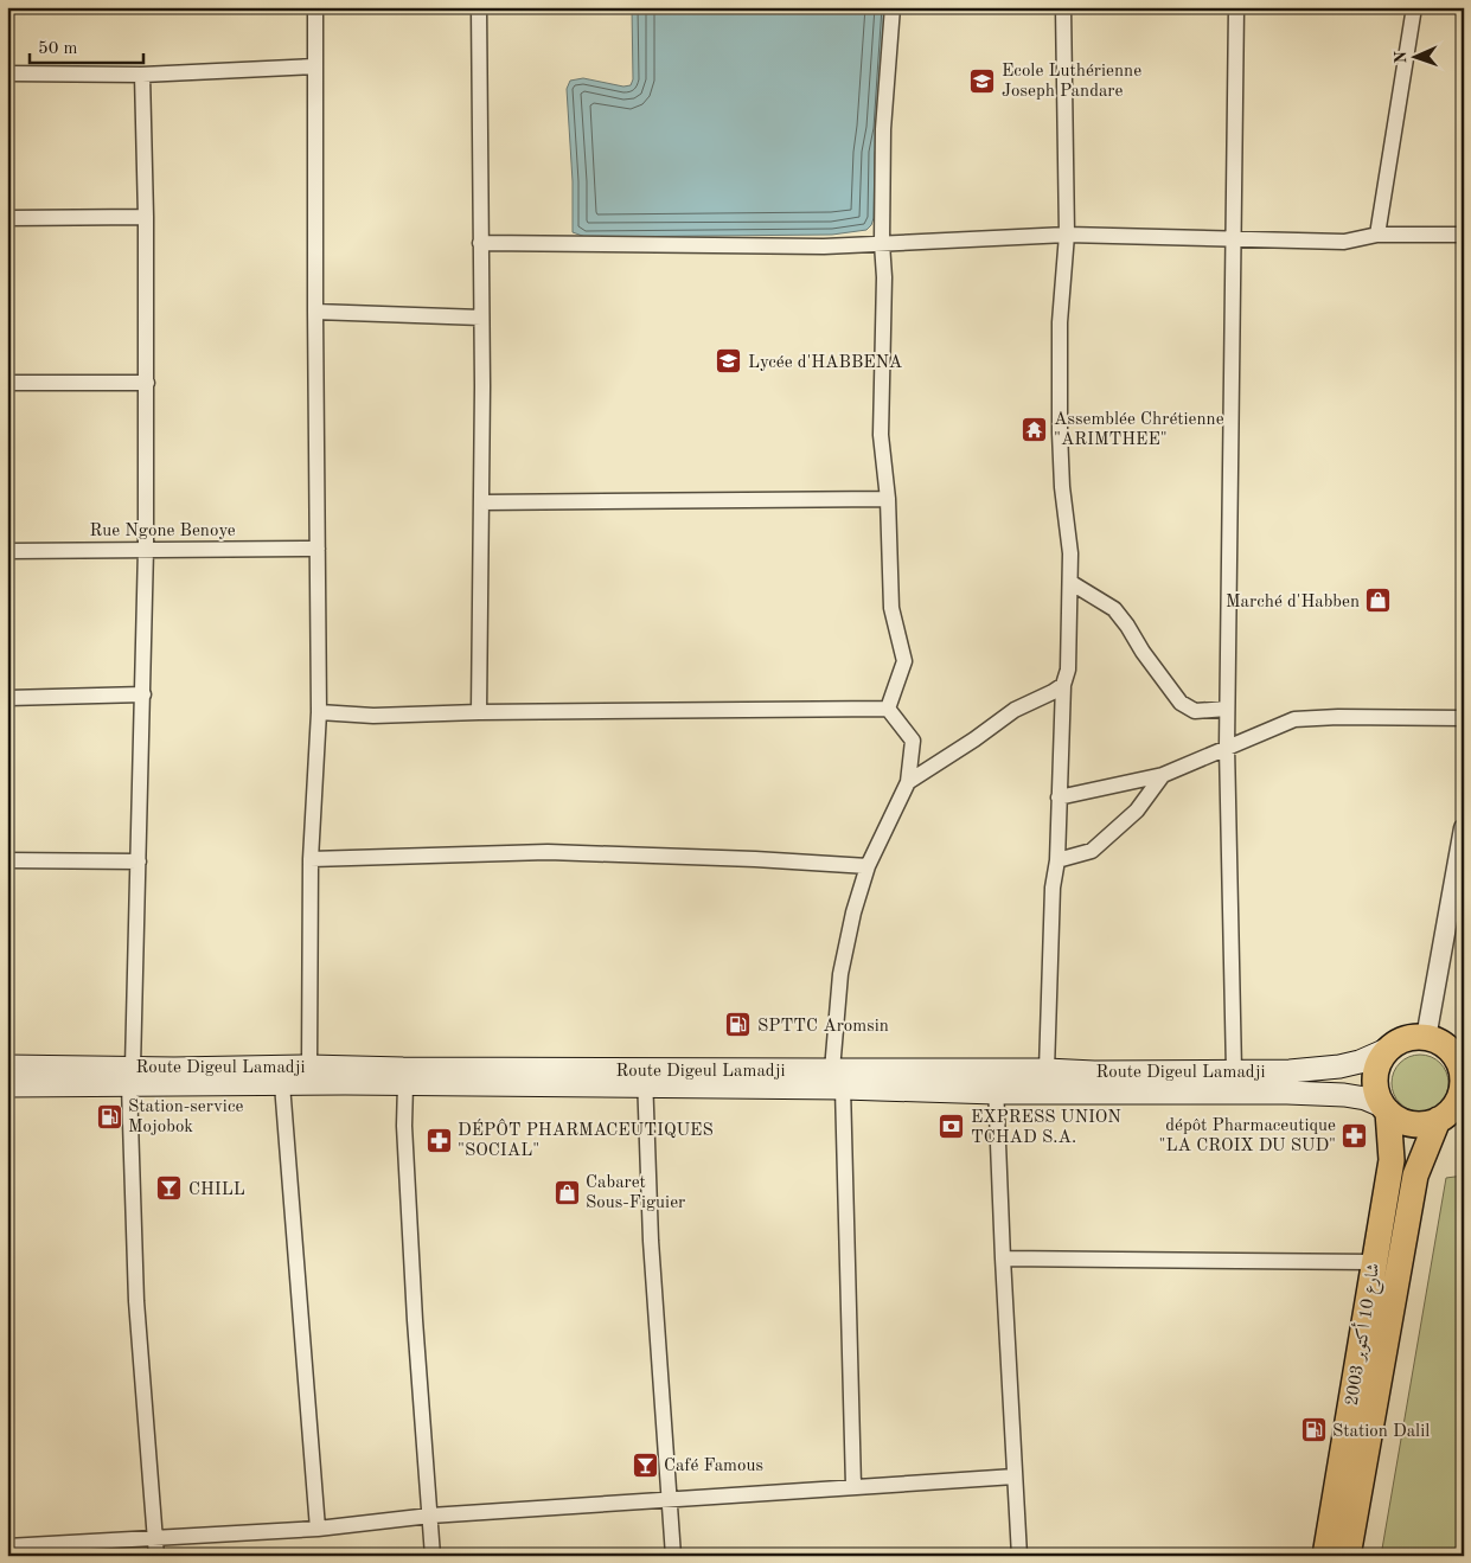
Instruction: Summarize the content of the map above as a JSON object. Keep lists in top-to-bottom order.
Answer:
{
  "streets": {
    "highway": ["شارع 10 أكتوبر 2003"],
    "main road": ["Route Digeul Lamadji"],
    "street": ["Rue Ngone Benoye"]
  },
  "crossings": [
    ["Route Digeul Lamadji", "شارع 10 أكتوبر 2003"]
  ],
  "places": {
    "school or university": ["Ecole Luthérienne Joseph Pandare", "Lycée d'HABBENA"],
    "temple": ["Assemblée Chrétienne \"ARIMTHEE\""],
    "shop": ["Marché d'Habben", "Cabaret Sous-Figuier"],
    "fuel station": ["SPTTC Aromsin", "Station-service Mojobok", "Station Dalil"],
    "bank": ["EXPRESS UNION TCHAD S.A."],
    "pharmacy": ["dépôt Pharmaceutique \"LA CROIX DU SUD\"", "DÉPÔT PHARMACEUTIQUES \"SOCIAL\""],
    "bar": ["CHILL", "Café Famous"]
  },
  "scale_bar": "50 m",
  "north": "left"
}
